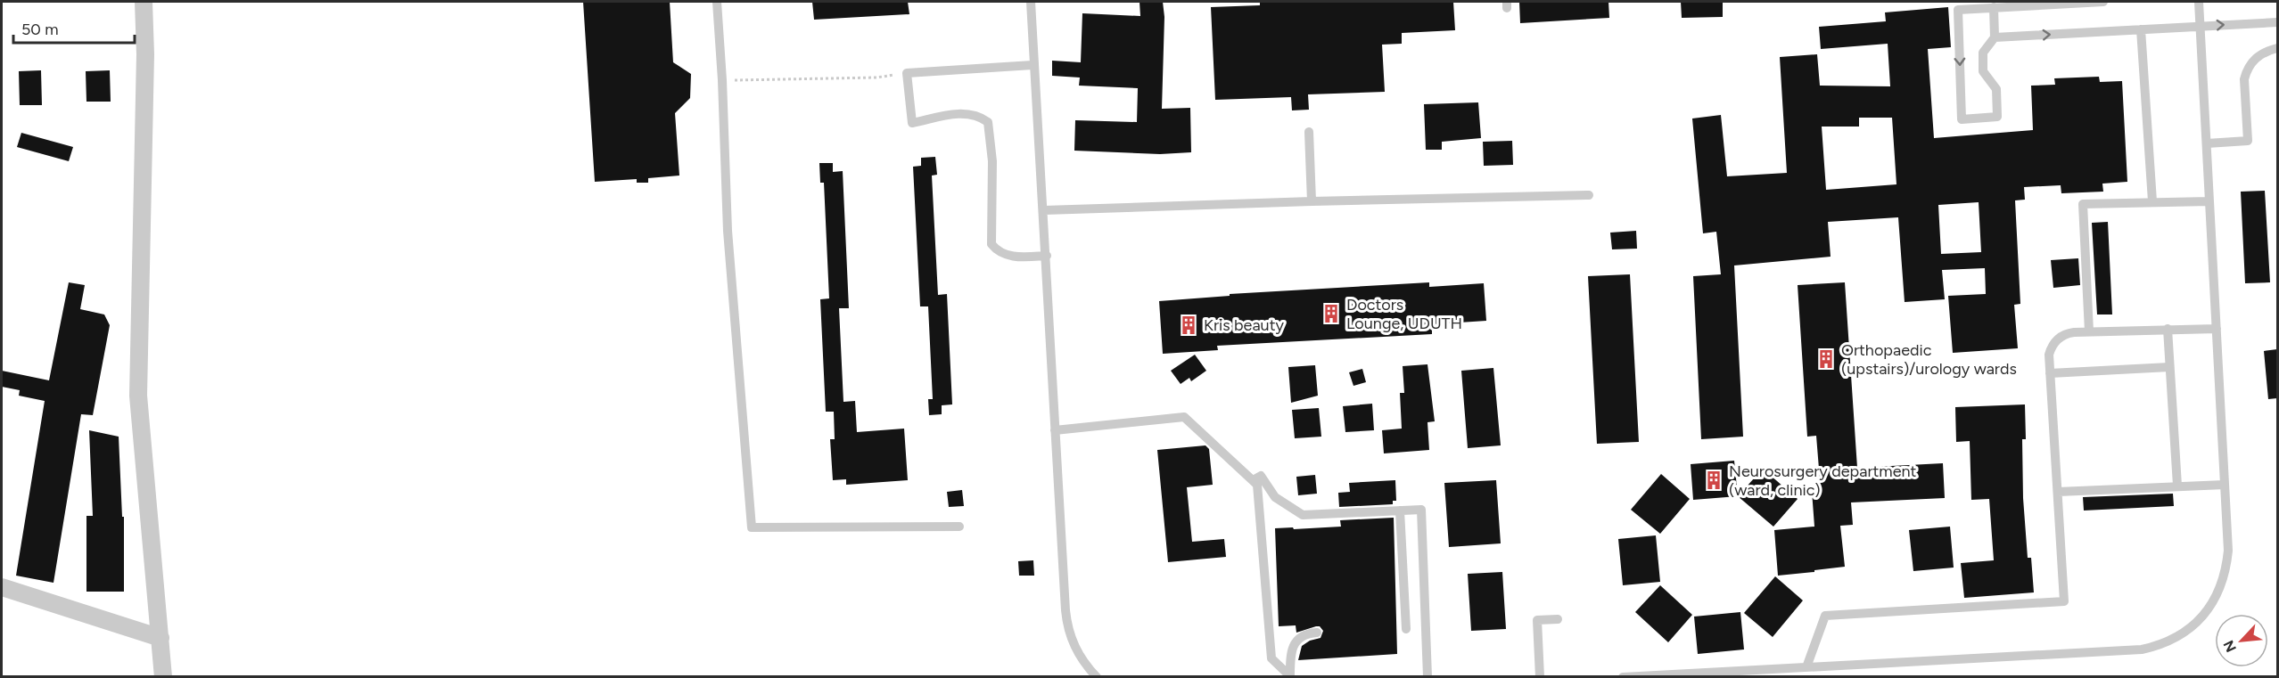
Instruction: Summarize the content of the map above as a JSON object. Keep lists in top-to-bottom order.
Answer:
{
  "places": {
    "building": [
      "Doctors Lounge, UDUTH",
      "Kris beauty",
      "Orthopaedic (upstairs)/urology wards",
      "Neurosurgery department (ward, clinic)"
    ]
  },
  "scale_bar": "50 m",
  "north": "bottom left"
}
